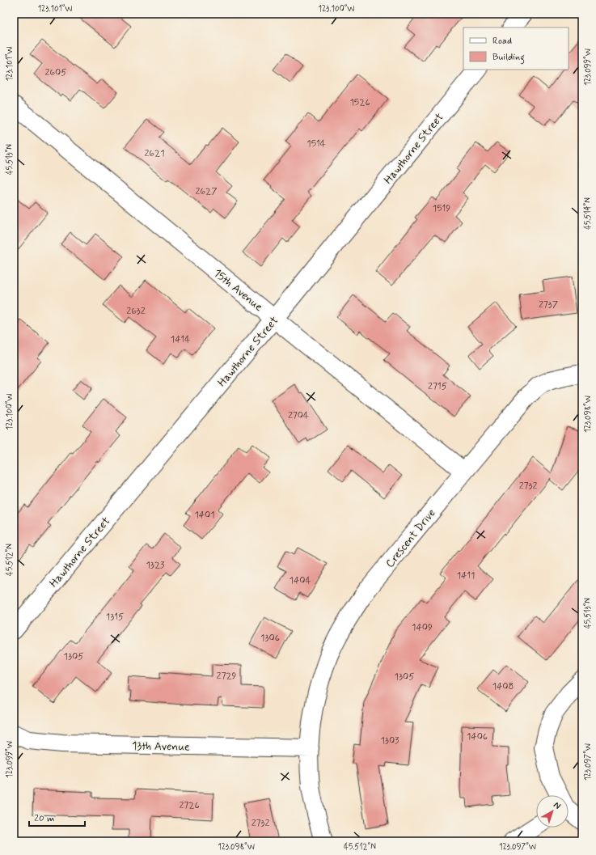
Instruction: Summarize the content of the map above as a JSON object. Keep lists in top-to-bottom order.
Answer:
{
  "streets": {
    "street": [
      "Hawthorne Street",
      "15th Avenue",
      "Crescent Drive",
      "13th Avenue"
    ]
  },
  "crossings": [
    ["Hawthorne Street", "15th Avenue"],
    ["15th Avenue", "Crescent Drive"],
    ["Crescent Drive", "13th Avenue"]
  ],
  "house_numbers": [
    "2605",
    "1526",
    "1514",
    "2621",
    "2627",
    "1519",
    "2737",
    "2632",
    "1414",
    "2715",
    "2704",
    "2732",
    "1401",
    "1323",
    "1411",
    "1404",
    "1315",
    "1409",
    "1306",
    "1305",
    "2729",
    "1305",
    "1408",
    "1406",
    "1303",
    "2726",
    "2732"
  ],
  "legend": ["Road", "Building"],
  "scale_bar": "20 m",
  "north": "top right",
  "coordinates": [
    "123.101°W",
    "123.100°W",
    "123.099°W",
    "45.513°N",
    "45.514°N",
    "123.098°W",
    "45.512°N",
    "123.097°W"
  ]
}
